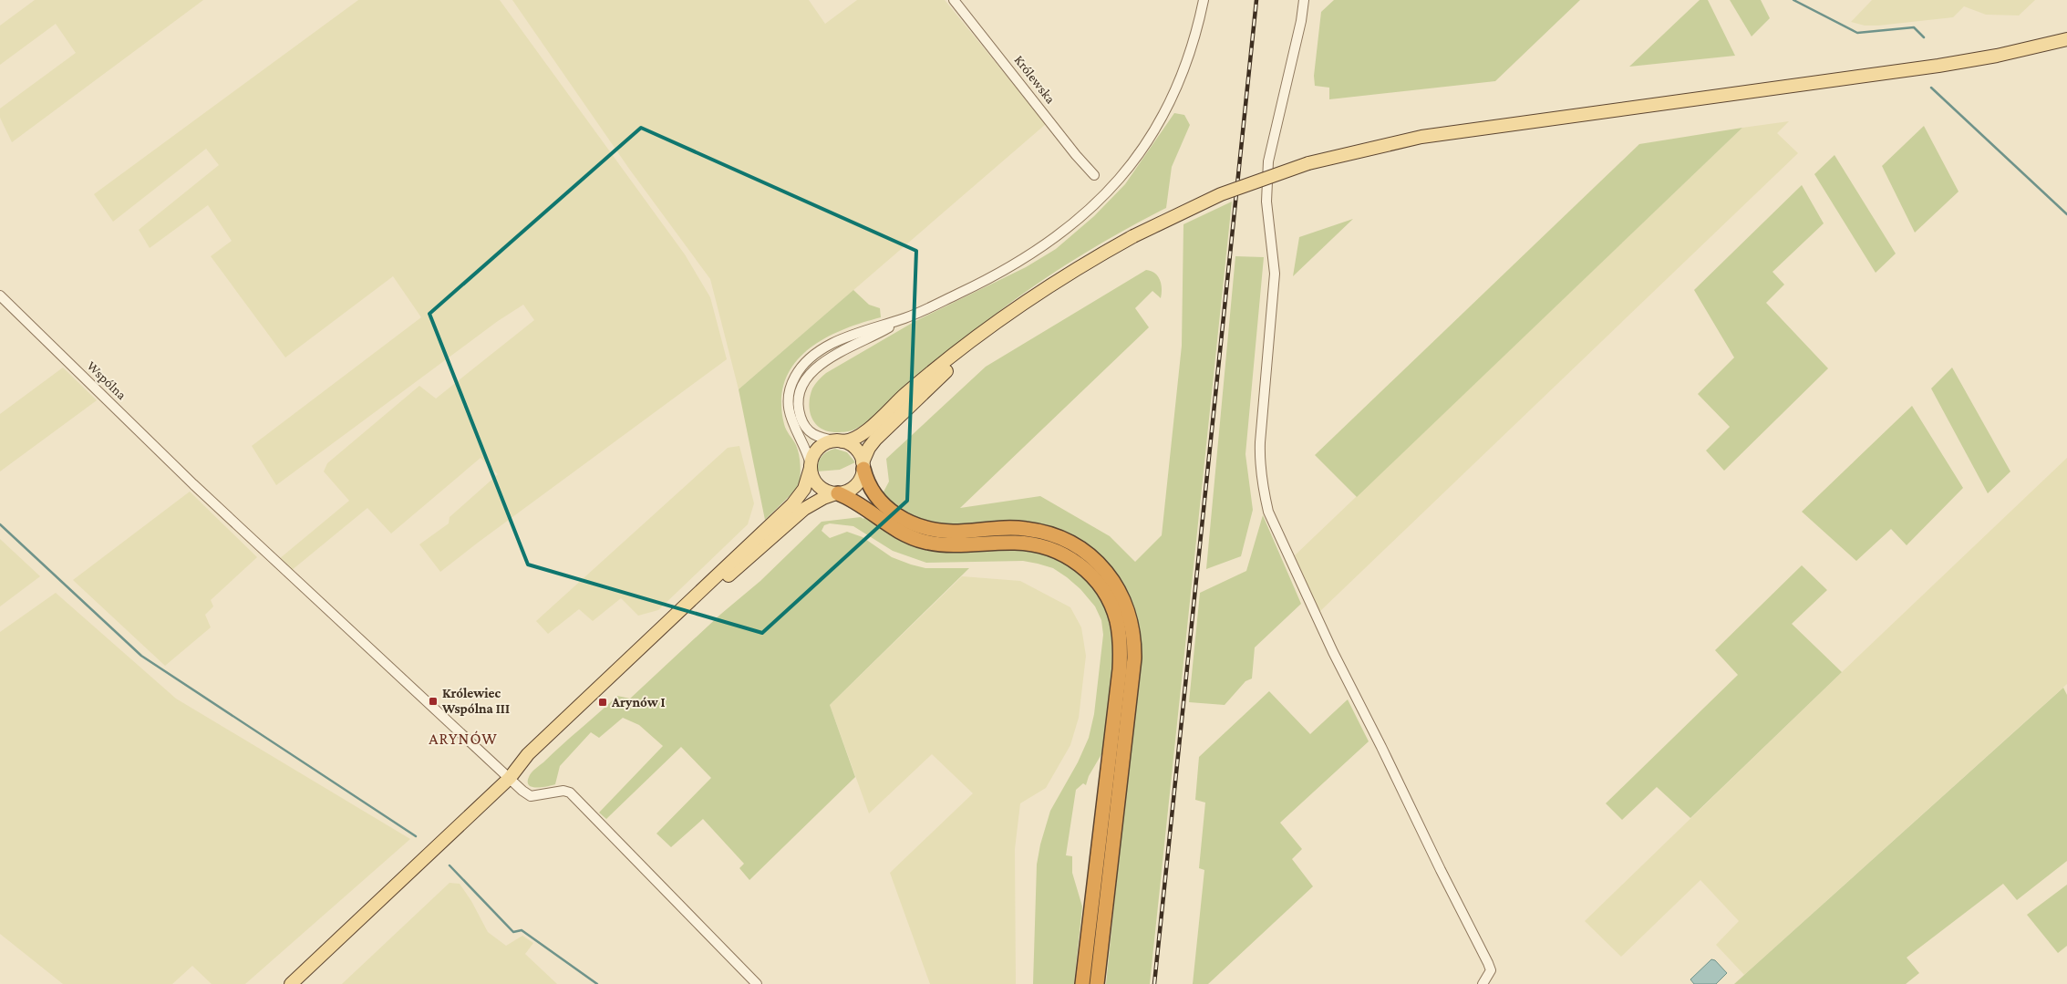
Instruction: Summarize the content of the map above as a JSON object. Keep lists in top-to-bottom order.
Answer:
{
  "streets": {
    "street": ["Królewska", "Wspólna"]
  },
  "districts": ["ARYNÓW"],
  "places": {
    "transit": ["Królewiec Wspólna III", "Arynów I"]
  }
}
